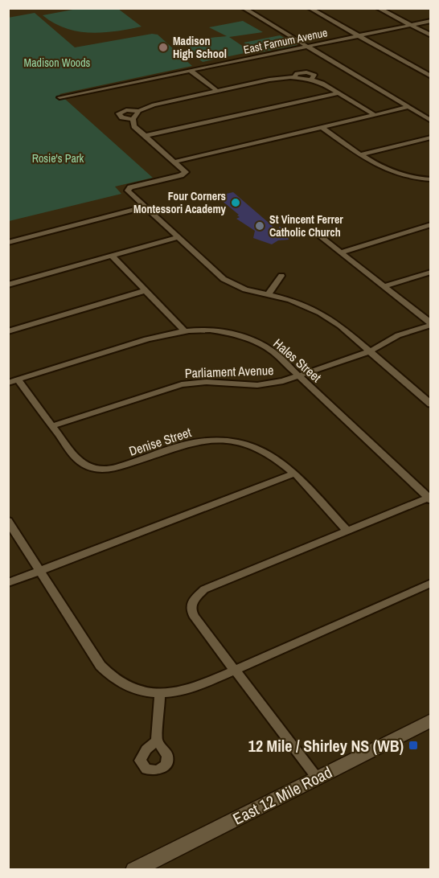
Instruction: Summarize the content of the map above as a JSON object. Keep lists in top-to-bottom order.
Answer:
{
  "streets": {
    "main road": ["East 12 Mile Road"],
    "street": [
      "East Farnum Avenue",
      "Hales Street",
      "Parliament Avenue",
      "Denise Street"
    ]
  },
  "crossings": [
    ["Hales Street", "Parliament Avenue"],
    ["Hales Street", "Denise Street"],
    ["Parliament Avenue", "Denise Street"]
  ],
  "parks": ["Madison Woods", "Rosie's Park"],
  "places": {
    "other": ["Madison High School", "Four Corners Montessori Academy", "St Vincent Ferrer Catholic Church"],
    "transit": ["12 Mile / Shirley NS (WB)"]
  }
}
